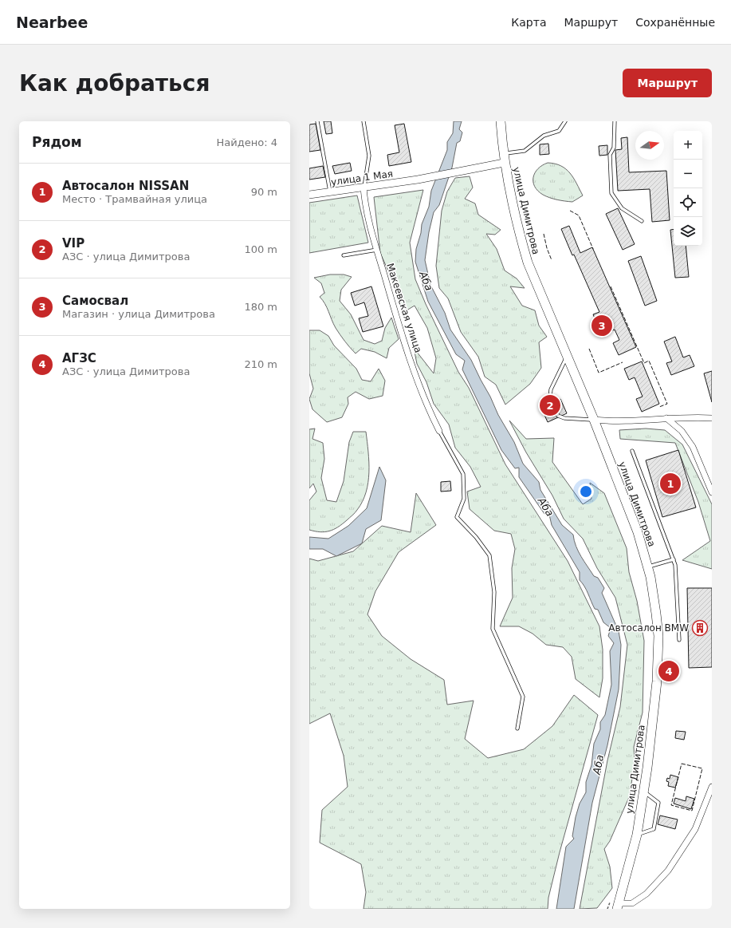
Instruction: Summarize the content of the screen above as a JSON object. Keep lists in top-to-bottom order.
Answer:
{
  "streets": {
    "main road": ["улица Димитрова"],
    "street": ["улица 1 Мая", "Макеевская улица"]
  },
  "crossings": [
    ["улица 1 Мая", "улица Димитрова"],
    ["улица 1 Мая", "Макеевская улица"]
  ],
  "water": ["Аба"],
  "places": {
    "building": ["Автосалон BMW"]
  },
  "north": "right",
  "page": {
    "header": "Nearbee",
    "nav": ["Карта", "Маршрут", "Сохранённые"],
    "buttons": "Маршрут",
    "title": "Как добраться",
    "heading": ["Рядом", "Найдено: 4"],
    "map_buttons": ["+", "−"],
    "list": [
      {
        "mark": "1",
        "name": "Автосалон NISSAN",
        "note": "Место · Трамвайная улица",
        "value": "90 m"
      },
      {
        "mark": "2",
        "name": "VIP",
        "note": "АЗС · улица Димитрова",
        "value": "100 m"
      },
      {
        "mark": "3",
        "name": "Самосвал",
        "note": "Магазин · улица Димитрова",
        "value": "180 m"
      },
      {
        "mark": "4",
        "name": "АГЗС",
        "note": "АЗС · улица Димитрова",
        "value": "210 m"
      }
    ],
    "pins": [
      "3",
      "2",
      "1",
      "4"
    ]
  }
}
